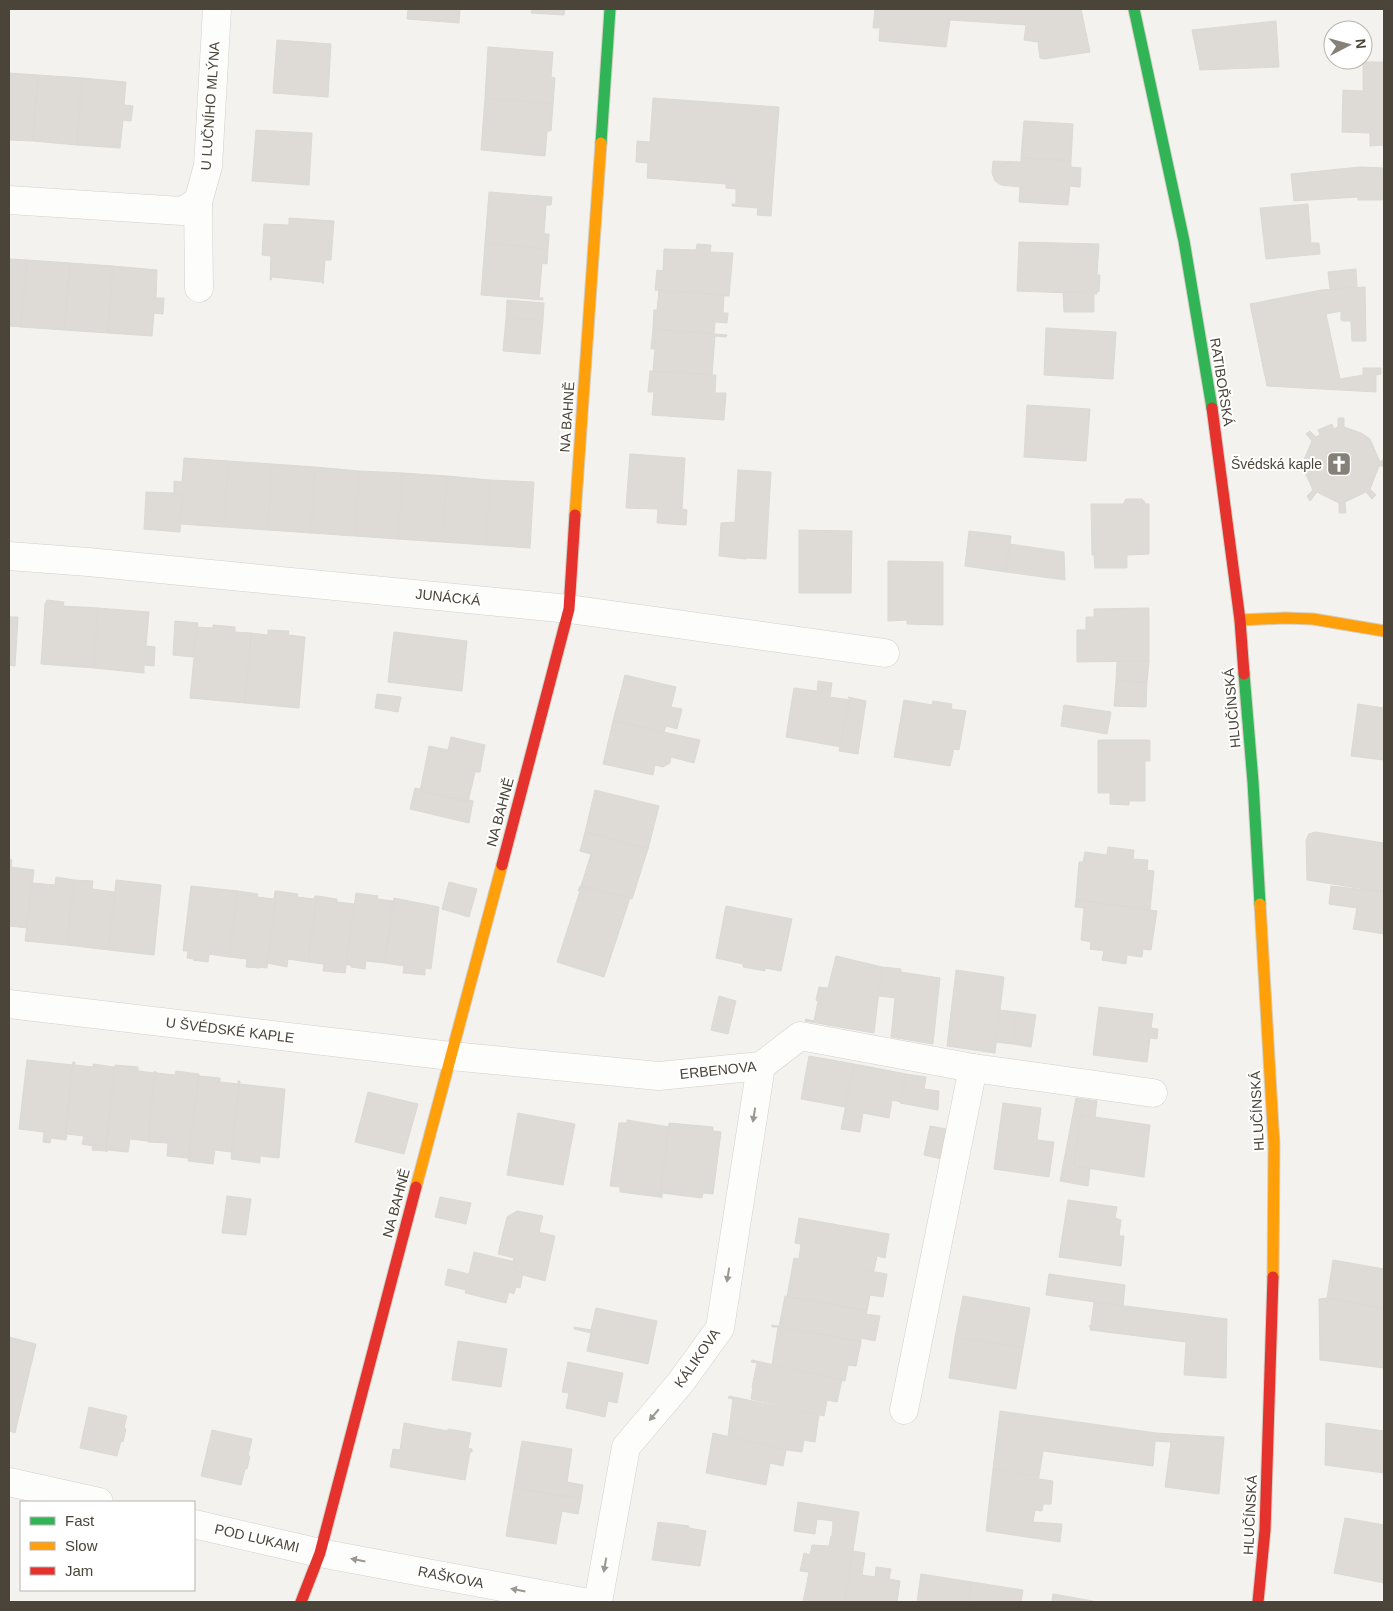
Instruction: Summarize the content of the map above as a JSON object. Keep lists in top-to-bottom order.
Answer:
{
  "streets": {
    "main road": ["RATIBOŘSKÁ", "NA BAHNĚ", "HLUČÍNSKÁ"],
    "street": [
      "U LUČNÍHO MLÝNA",
      "JUNÁCKÁ",
      "U ŠVÉDSKÉ KAPLE",
      "ERBENOVA",
      "KÁLIKOVA",
      "POD LUKAMI",
      "RAŠKOVA"
    ]
  },
  "crossings": [
    ["RATIBOŘSKÁ", "HLUČÍNSKÁ"],
    ["NA BAHNĚ", "JUNÁCKÁ"],
    ["NA BAHNĚ", "U ŠVÉDSKÉ KAPLE"],
    ["NA BAHNĚ", "ERBENOVA"],
    ["NA BAHNĚ", "POD LUKAMI"],
    ["NA BAHNĚ", "RAŠKOVA"],
    ["U ŠVÉDSKÉ KAPLE", "ERBENOVA"],
    ["ERBENOVA", "KÁLIKOVA"],
    ["POD LUKAMI", "RAŠKOVA"]
  ],
  "one_way": ["RAŠKOVA"],
  "places": {
    "church": ["Švédská kaple"]
  },
  "legend": ["Fast", "Slow", "Jam"],
  "north": "right"
}
